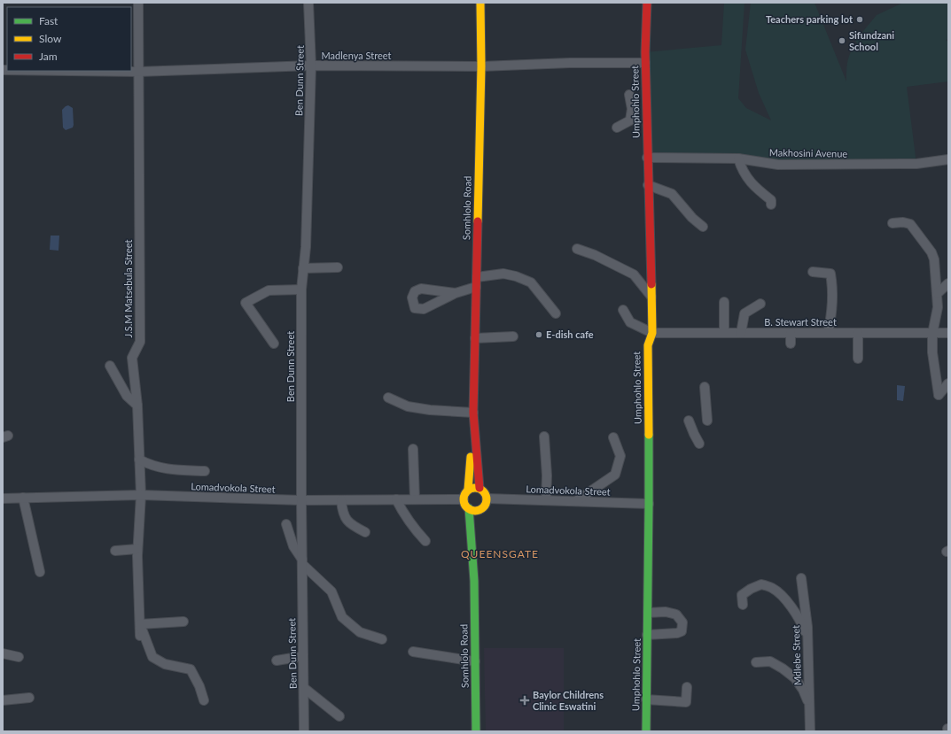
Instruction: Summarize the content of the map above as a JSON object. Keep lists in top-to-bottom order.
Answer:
{
  "streets": {
    "main road": ["Umphohlo Street", "Somhlolo Road"],
    "street": [
      "Madlenya Street",
      "Ben Dunn Street",
      "Makhosini Avenue",
      "J.S.M Matsebula Street",
      "B. Stewart Street",
      "Lomadvokola Street",
      "Mdlebe Street"
    ]
  },
  "crossings": [
    ["Madlenya Street", "Ben Dunn Street"],
    ["Madlenya Street", "Umphohlo Street"],
    ["Madlenya Street", "Somhlolo Road"],
    ["Madlenya Street", "J.S.M Matsebula Street"],
    ["Ben Dunn Street", "Lomadvokola Street"],
    ["Umphohlo Street", "Makhosini Avenue"],
    ["Umphohlo Street", "B. Stewart Street"],
    ["Umphohlo Street", "Lomadvokola Street"],
    ["Somhlolo Road", "Lomadvokola Street"],
    ["J.S.M Matsebula Street", "Lomadvokola Street"]
  ],
  "districts": ["QUEENSGATE"],
  "places": {
    "other": ["Teachers parking lot", "Sifundzani School", "E-dish cafe"],
    "health": ["Baylor Childrens Clinic Eswatini"]
  },
  "legend": ["Fast", "Slow", "Jam"]
}
